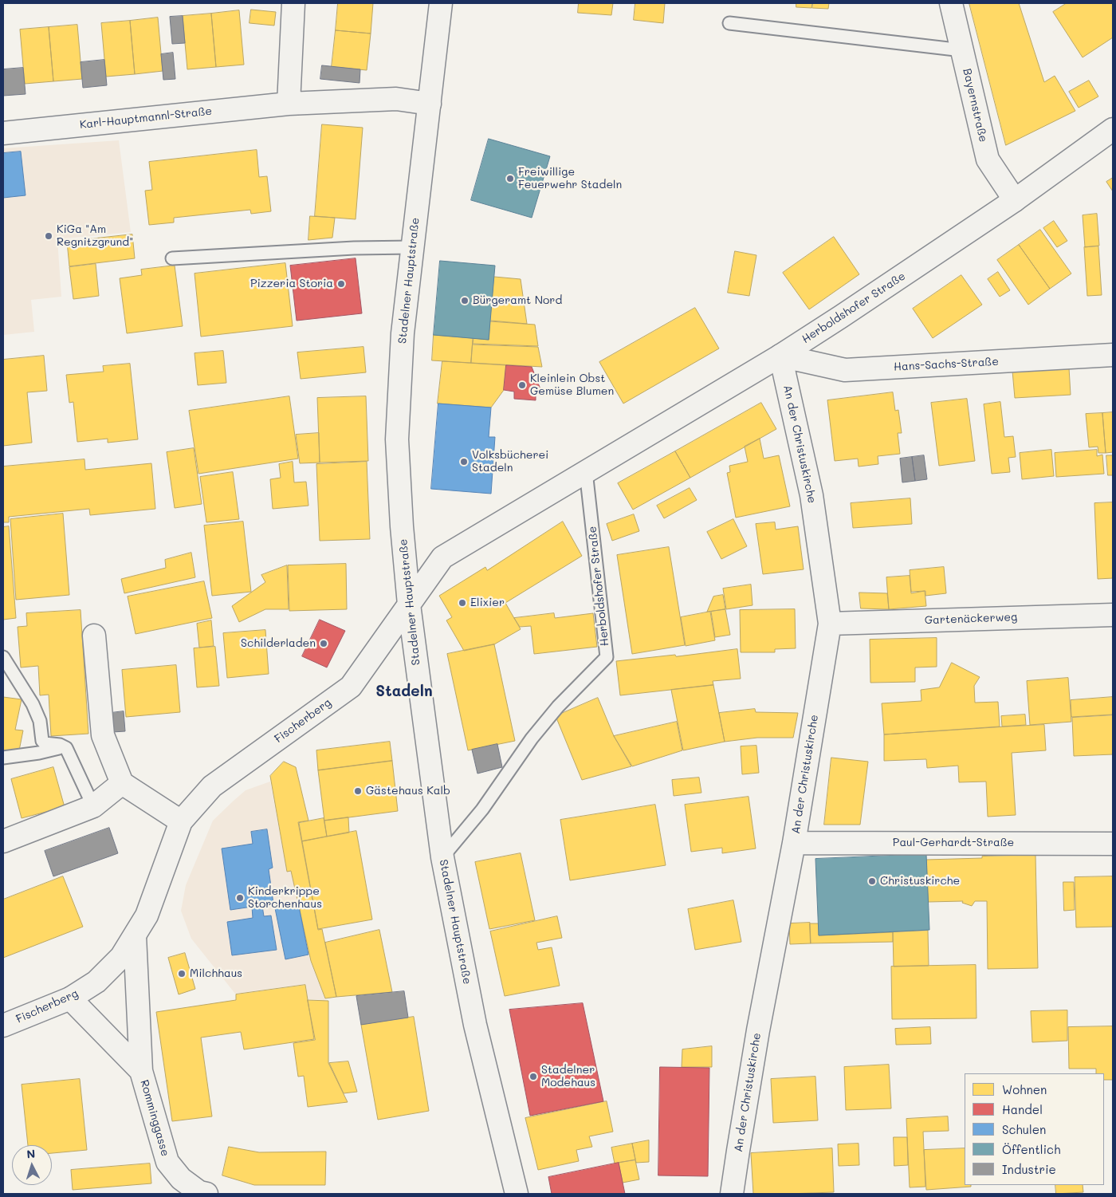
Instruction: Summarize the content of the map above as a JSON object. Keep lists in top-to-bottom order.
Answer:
{
  "streets": {
    "street": [
      "Bayernstraße",
      "Karl-Hauptmannl-Straße",
      "Stadelner Hauptstraße",
      "Herboldshofer Straße",
      "Hans-Sachs-Straße",
      "An der Christuskirche",
      "Gartenäckerweg",
      "Fischerberg",
      "Paul-Gerhardt-Straße",
      "Romminggasse"
    ]
  },
  "crossings": [
    ["Bayernstraße", "Herboldshofer Straße"],
    ["Karl-Hauptmannl-Straße", "Stadelner Hauptstraße"],
    ["Stadelner Hauptstraße", "Herboldshofer Straße"],
    ["Stadelner Hauptstraße", "Fischerberg"],
    ["Herboldshofer Straße", "Hans-Sachs-Straße"],
    ["Herboldshofer Straße", "An der Christuskirche"],
    ["Herboldshofer Straße", "Fischerberg"],
    ["Hans-Sachs-Straße", "An der Christuskirche"],
    ["An der Christuskirche", "Gartenäckerweg"],
    ["An der Christuskirche", "Paul-Gerhardt-Straße"],
    ["Fischerberg", "Romminggasse"]
  ],
  "districts": ["Stadeln"],
  "places": [
    "Freiwillige Feuerwehr Stadeln",
    "KiGa \"Am Regnitzgrund\"",
    "Pizzeria Storia",
    "Bürgeramt Nord",
    "Kleinlein Obst Gemüse Blumen",
    "Volksbücherei Stadeln",
    "Elixier",
    "Schilderladen",
    "Gästehaus Kalb",
    "Christuskirche",
    "Kinderkrippe Storchenhaus",
    "Milchhaus",
    "Stadelner Modehaus"
  ],
  "legend": [
    "Wohnen",
    "Handel",
    "Schulen",
    "Öffentlich",
    "Industrie"
  ],
  "north": "top"
}
